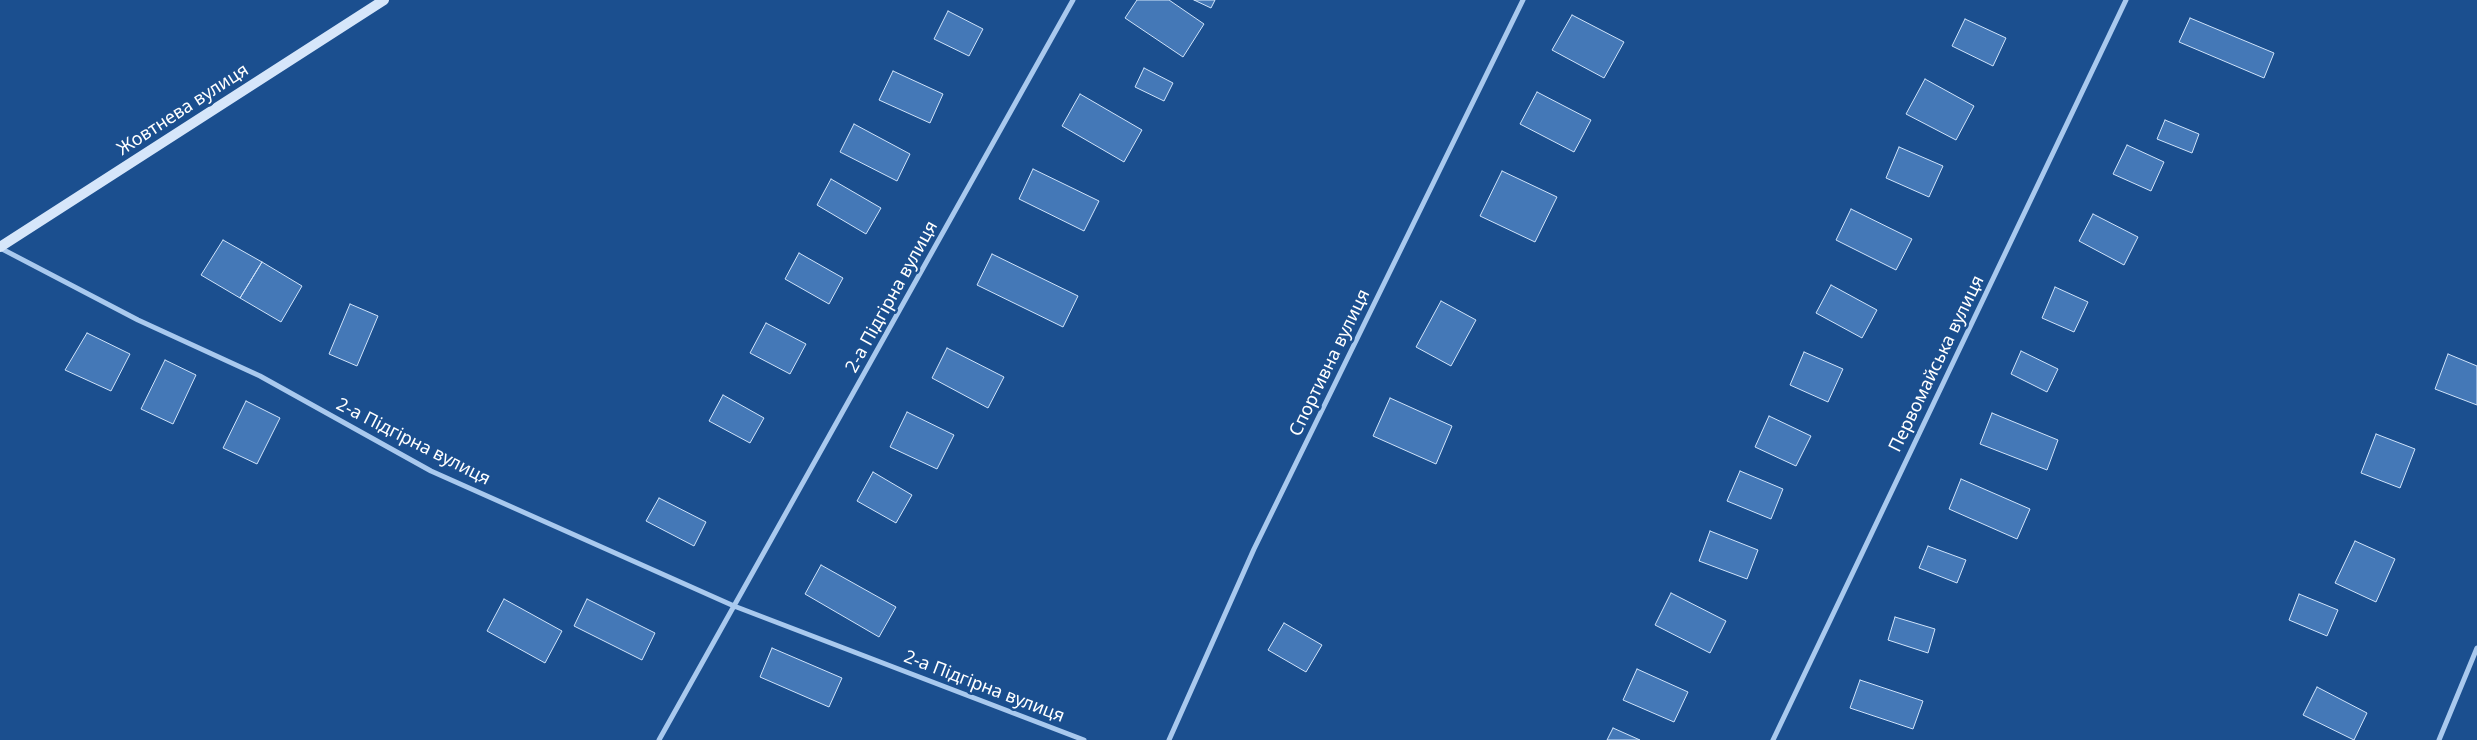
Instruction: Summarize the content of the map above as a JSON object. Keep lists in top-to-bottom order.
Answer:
{
  "streets": {
    "street": [
      "Жовтнева вулиця",
      "2-а Підгірна вулиця",
      "Спортивна вулиця",
      "Первомайська вулиця"
    ]
  },
  "crossings": [
    ["Жовтнева вулиця", "2-а Підгірна вулиця"]
  ]
}
